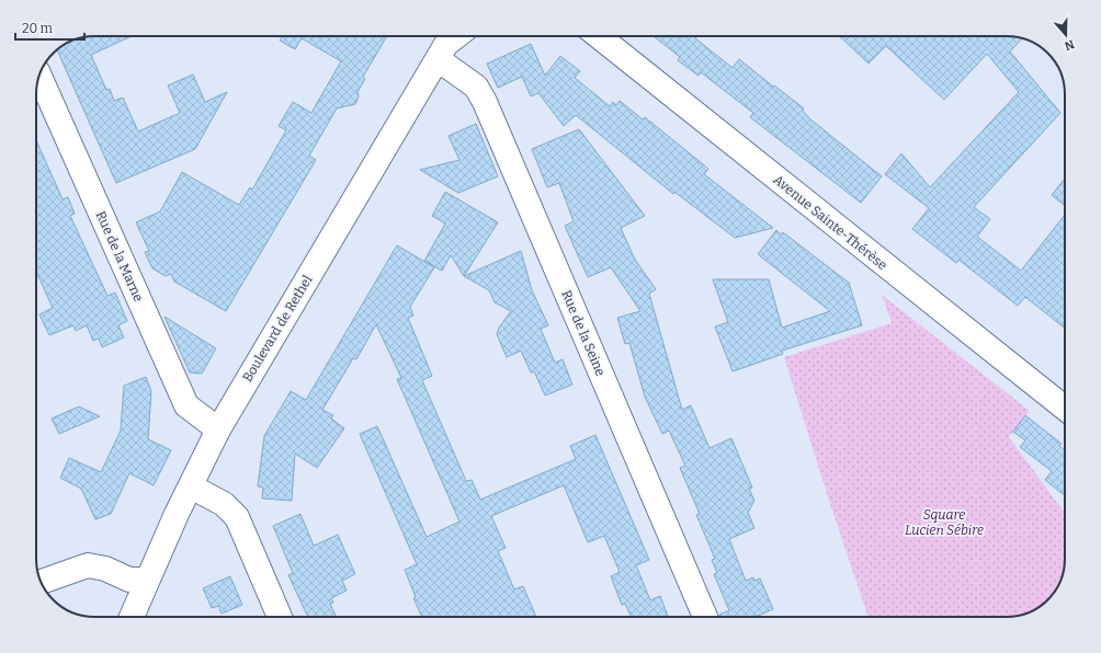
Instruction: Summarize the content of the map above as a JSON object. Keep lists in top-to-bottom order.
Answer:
{
  "streets": {
    "street": [
      "Avenue Sainte-Thérèse",
      "Rue de la Marne",
      "Boulevard de Rethel",
      "Rue de la Seine"
    ]
  },
  "crossings": [
    ["Rue de la Marne", "Boulevard de Rethel"],
    ["Boulevard de Rethel", "Rue de la Seine"]
  ],
  "parks": ["Square Lucien Sébire"],
  "scale_bar": "20 m",
  "north": "bottom"
}
